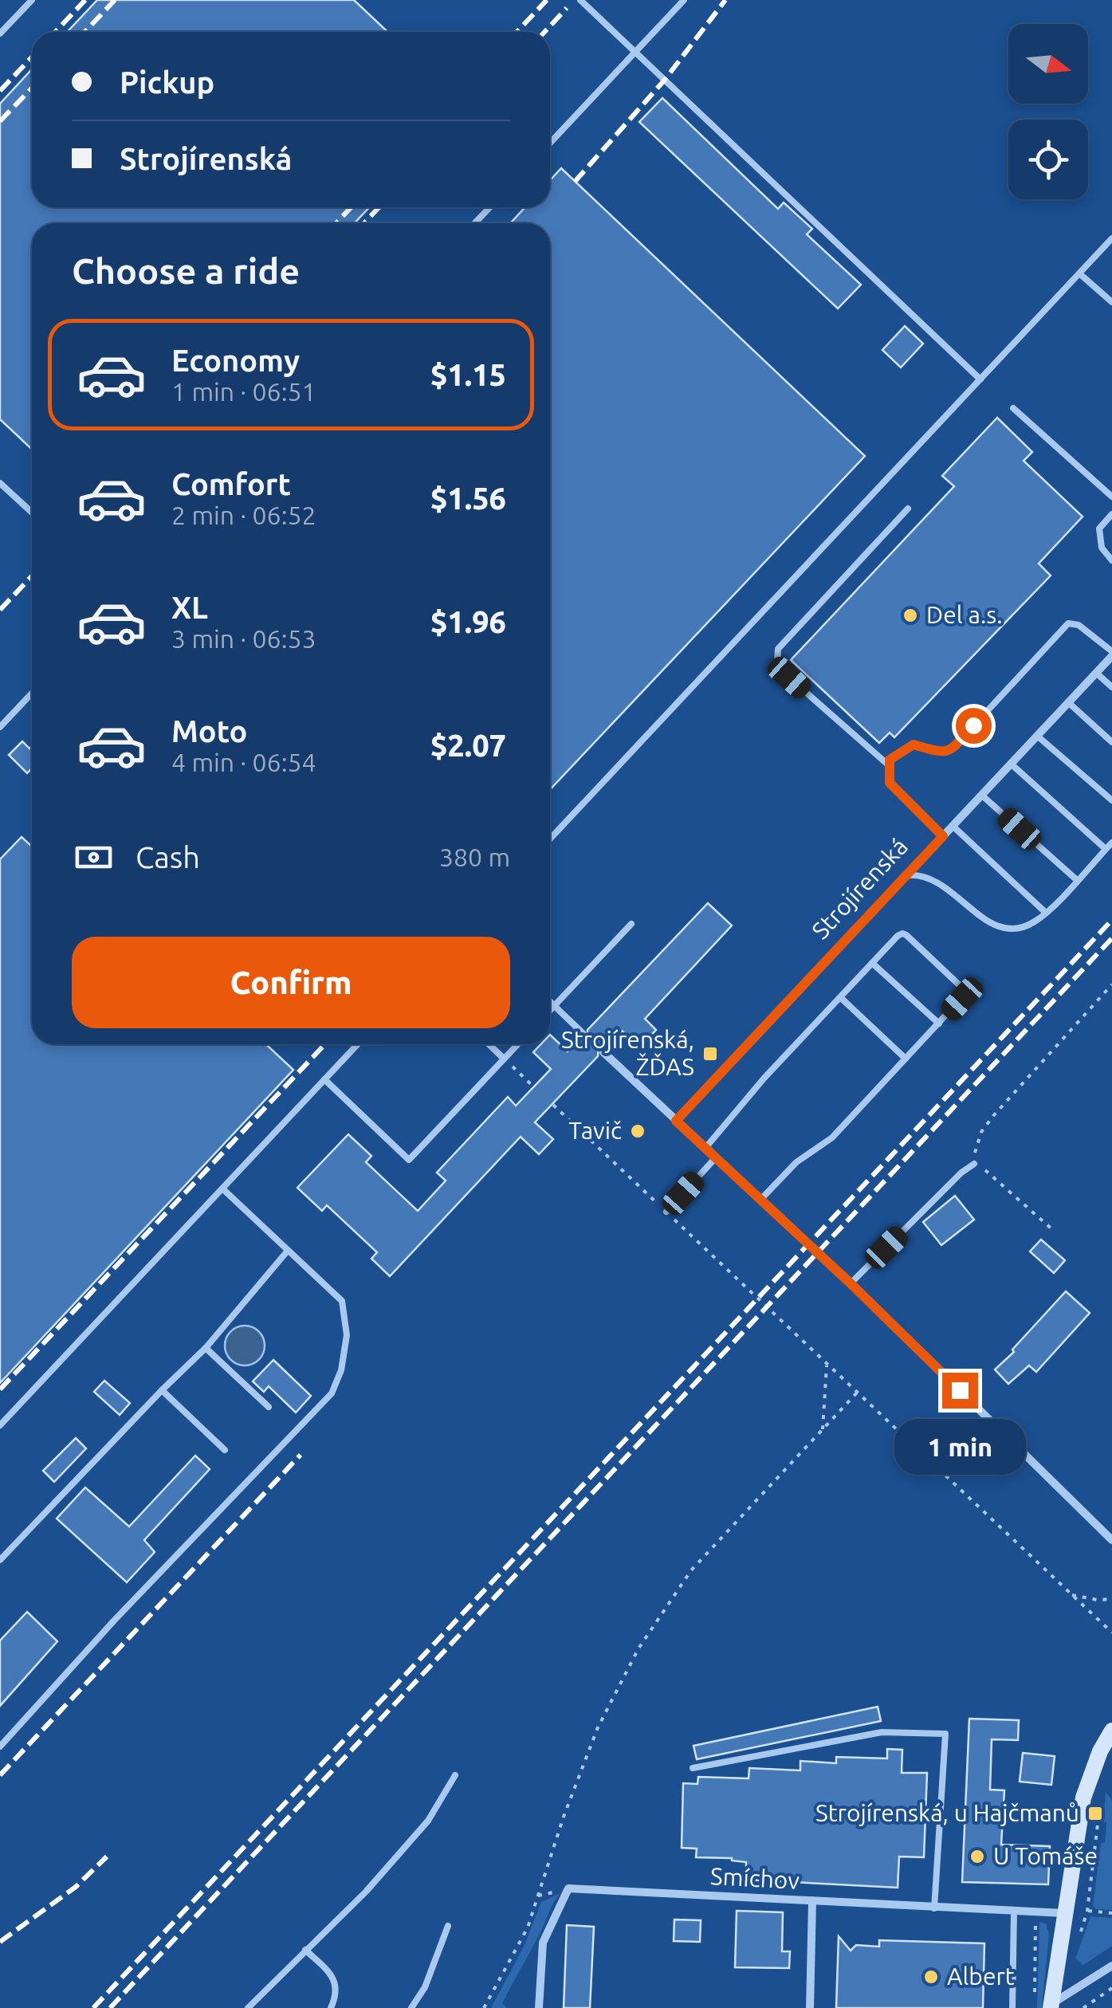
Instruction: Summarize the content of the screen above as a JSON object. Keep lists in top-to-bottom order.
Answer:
{
  "streets": {
    "street": ["Strojírenská", "Smíchov"]
  },
  "places": {
    "other": [
      "Del a.s.",
      "Tavič",
      "U Tomáše",
      "Albert"
    ],
    "transit": ["Strojírenská, ŽĎAS", "Strojírenská, u Hajčmanů"]
  },
  "north": "right",
  "page": {
    "banner": ["Pickup", "Strojírenská"],
    "heading": "Choose a ride",
    "list": [
      {
        "name": "Economy",
        "note": "1 min · 06:51",
        "value": "$1.15"
      },
      {
        "name": "Comfort",
        "note": "2 min · 06:52",
        "value": "$1.56"
      },
      {
        "name": "XL",
        "note": "3 min · 06:53",
        "value": "$1.96"
      },
      {
        "name": "Moto",
        "note": "4 min · 06:54",
        "value": "$2.07"
      }
    ],
    "pay": ["Cash", "380 m"],
    "buttons": "Confirm",
    "bubble": "1 min"
  }
}
